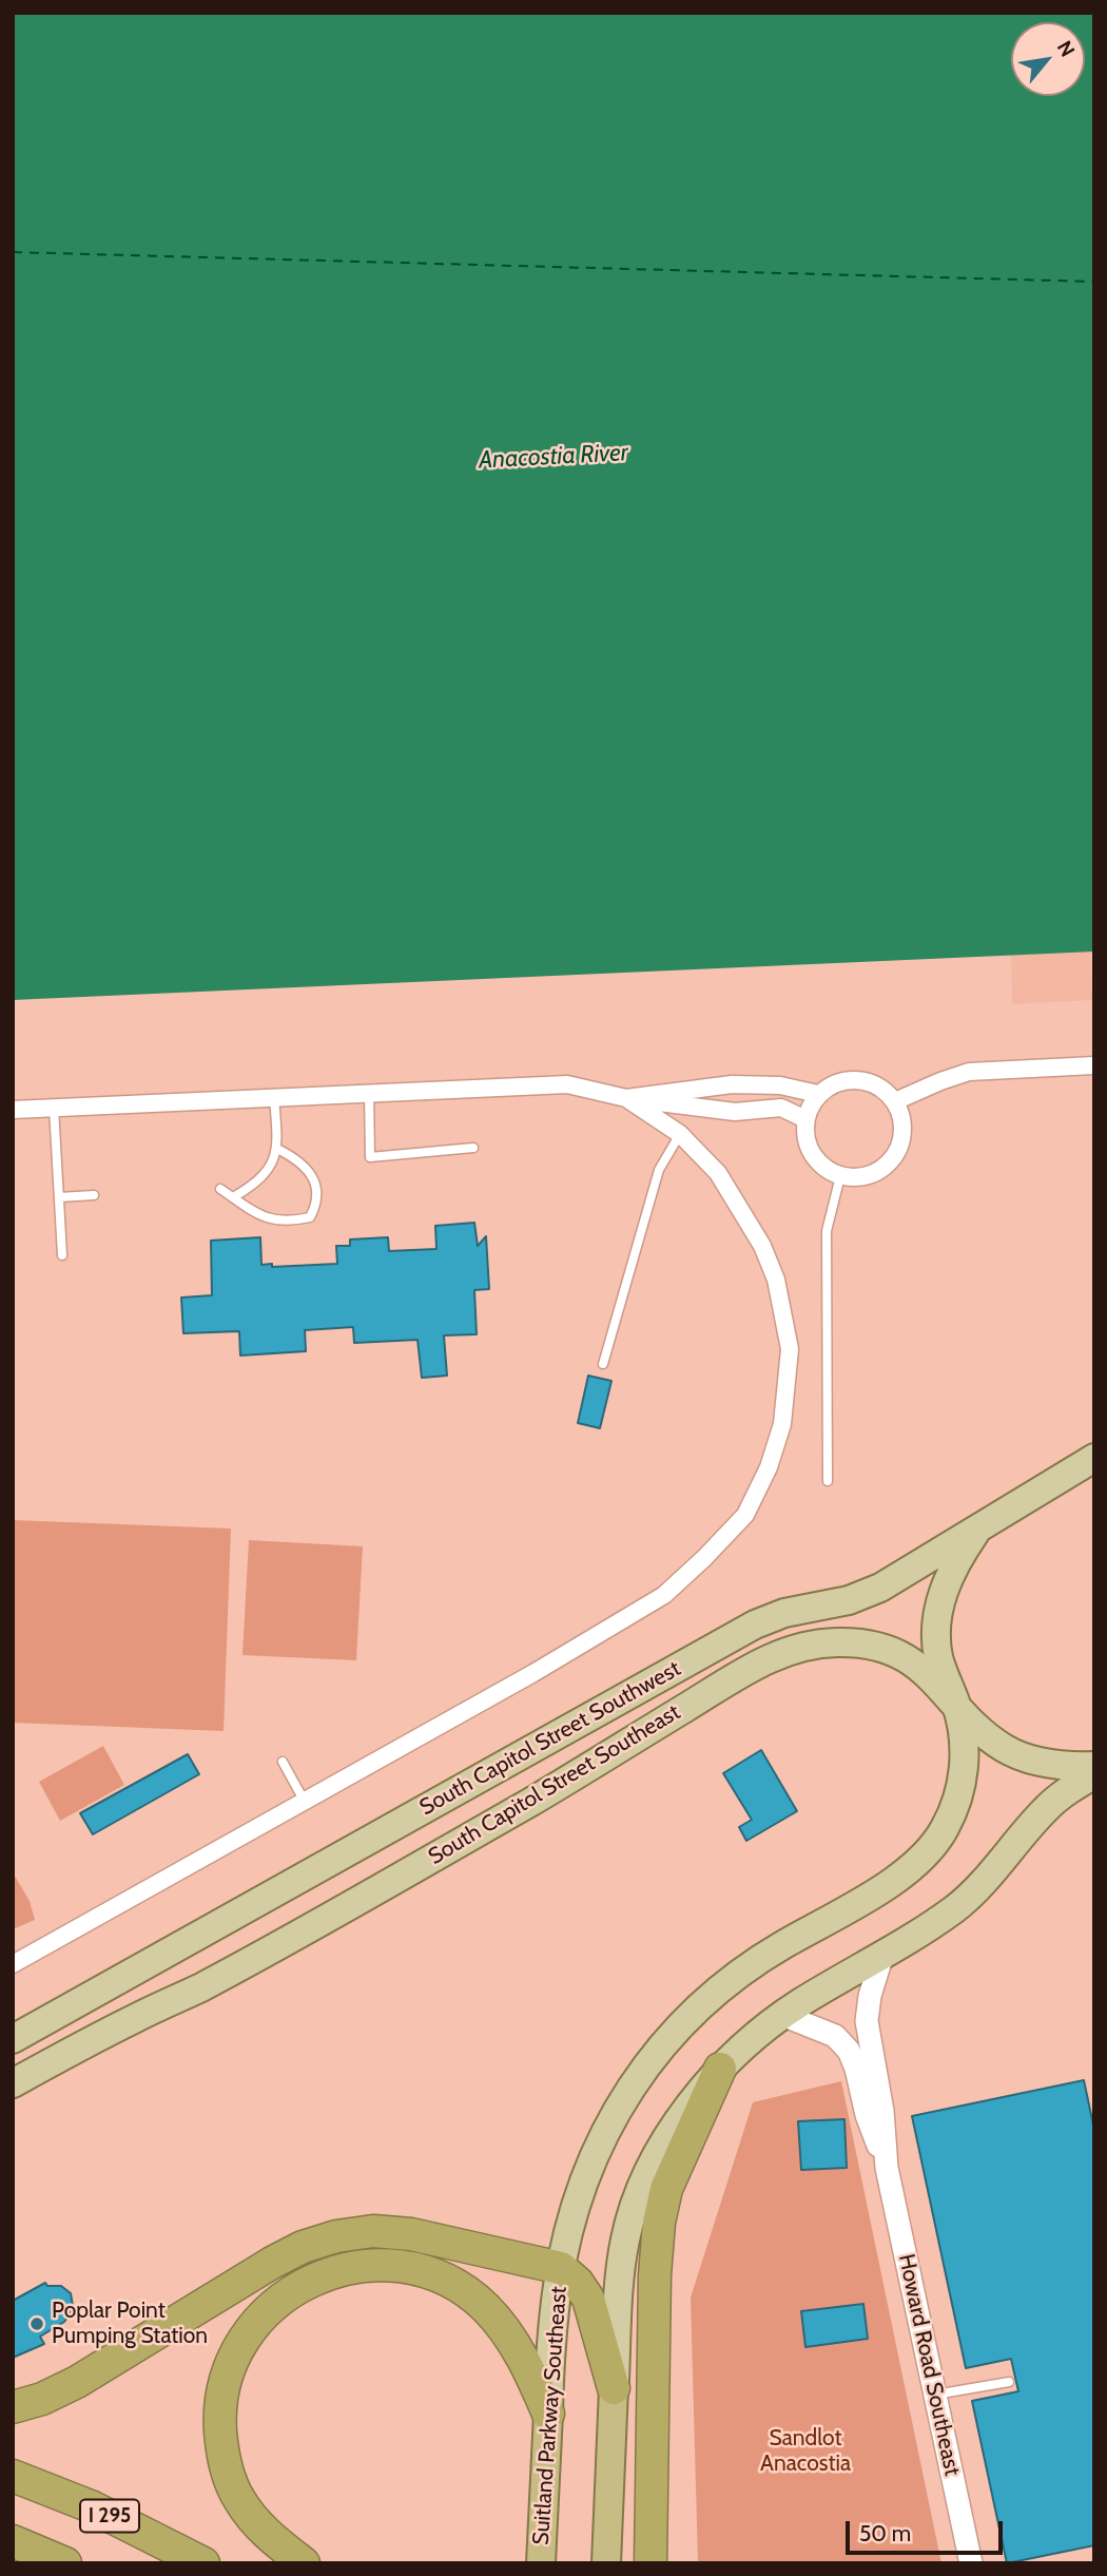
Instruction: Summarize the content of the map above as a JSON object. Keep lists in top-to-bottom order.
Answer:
{
  "streets": {
    "highway": ["Suitland Parkway Southeast", "I 295"],
    "main road": ["South Capitol Street Southwest", "South Capitol Street Southeast"],
    "street": ["Howard Road Southeast"]
  },
  "crossings": [
    ["South Capitol Street Southwest", "Suitland Parkway Southeast"],
    ["South Capitol Street Southeast", "Suitland Parkway Southeast"]
  ],
  "water": ["Anacostia River"],
  "parks": ["Sandlot Anacostia"],
  "places": ["Poplar Point Pumping Station"],
  "scale_bar": "50 m",
  "north": "top right"
}
